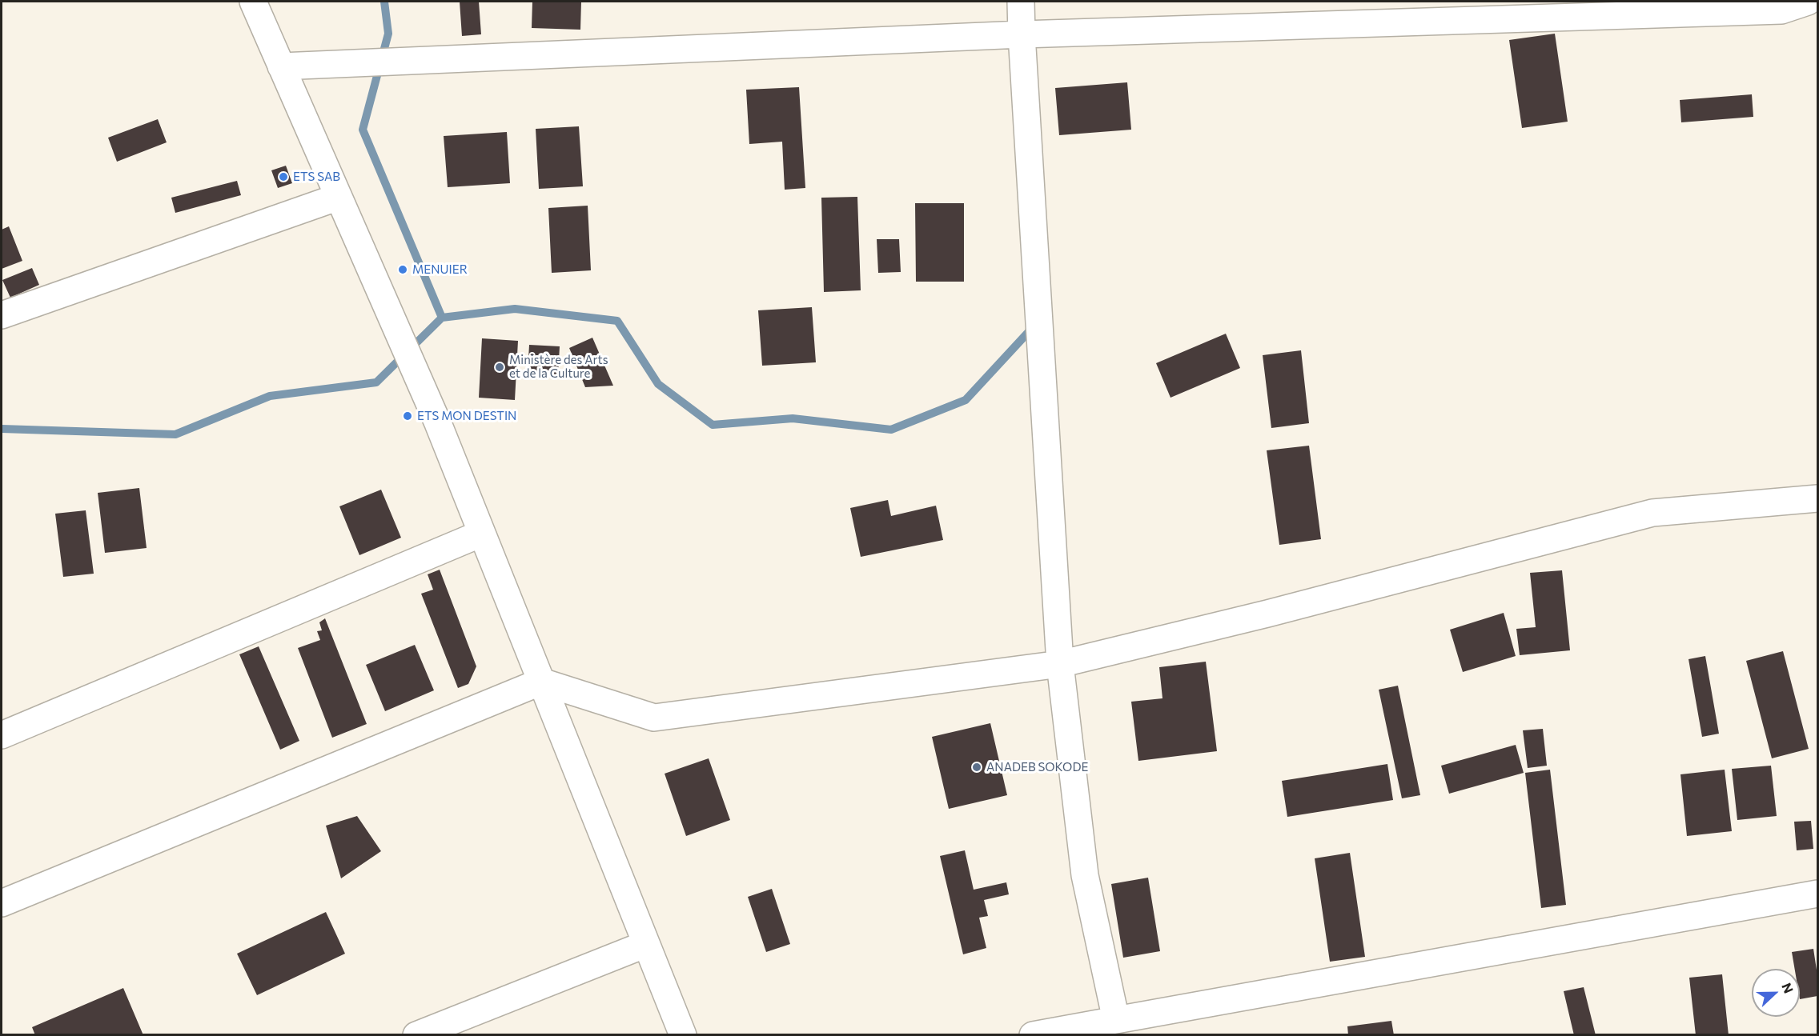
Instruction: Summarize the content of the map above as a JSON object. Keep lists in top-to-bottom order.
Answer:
{
  "places": [
    "ETS SAB",
    "MENUIER",
    "Ministère des Arts et de la Culture",
    "ETS MON DESTIN",
    "ANADEB SOKODE"
  ],
  "north": "right"
}
